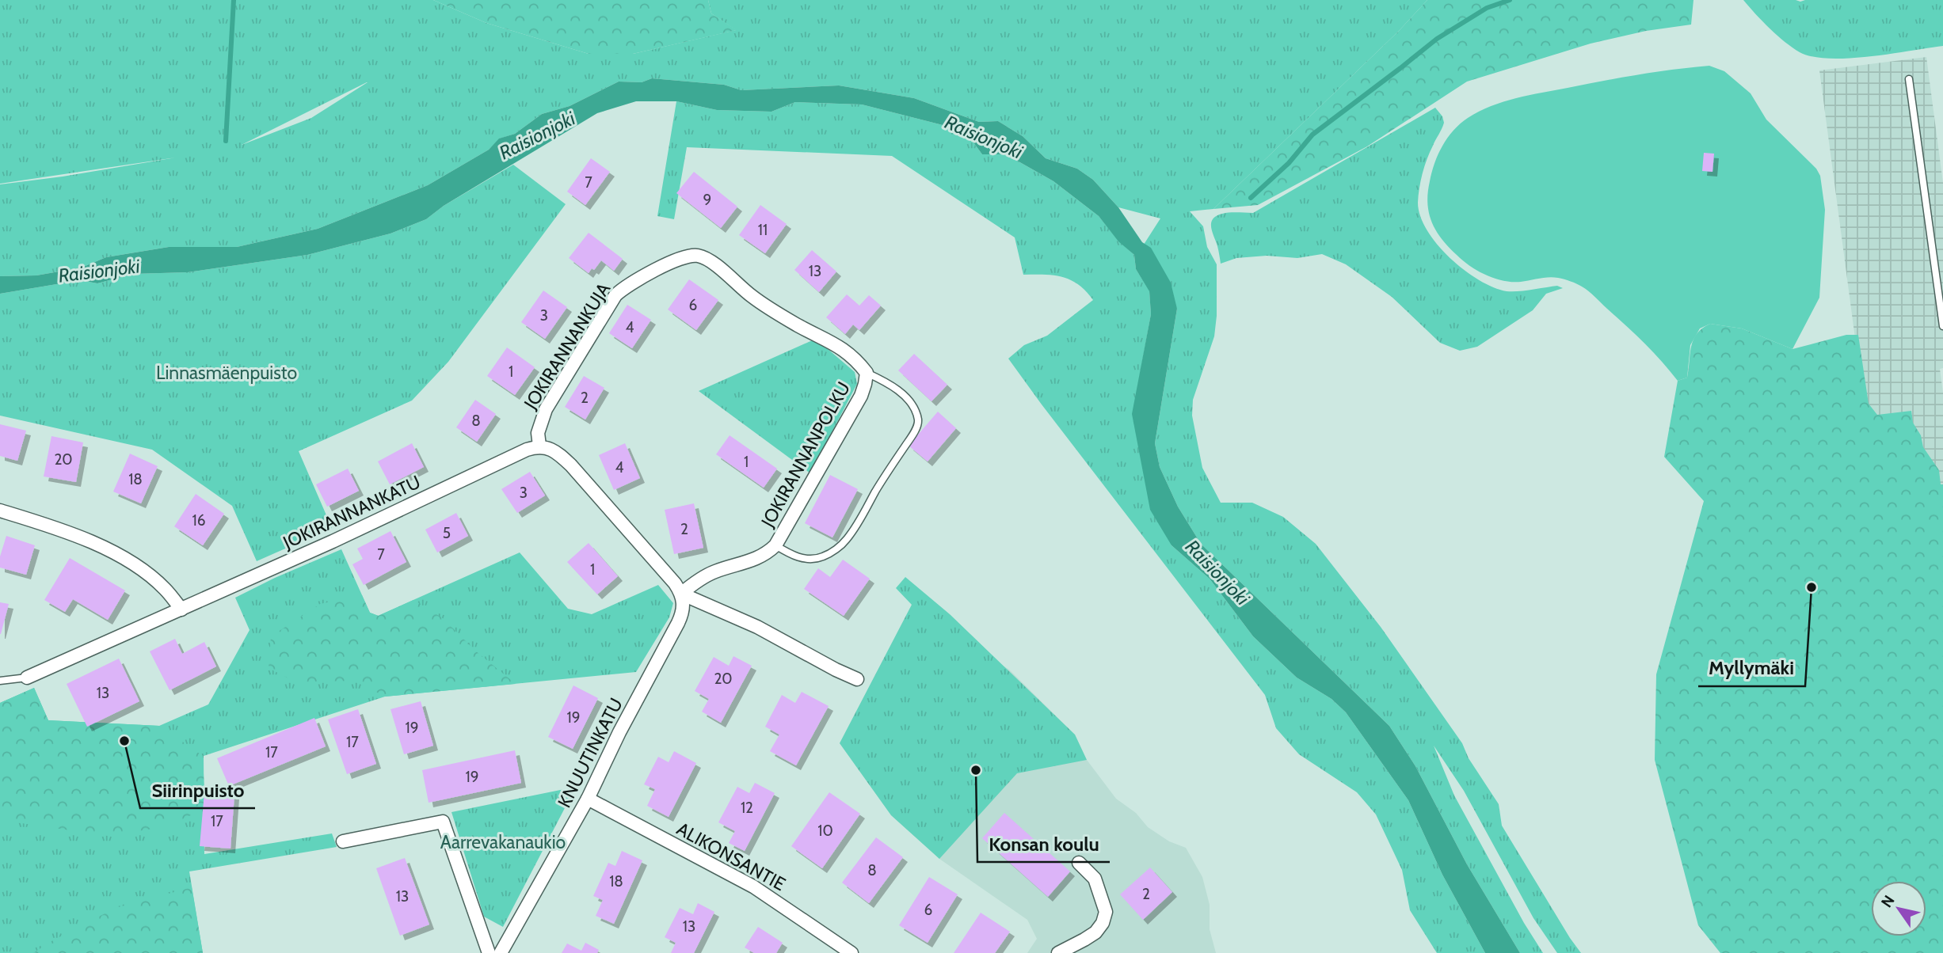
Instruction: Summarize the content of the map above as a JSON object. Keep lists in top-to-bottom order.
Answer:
{
  "streets": {
    "street": [
      "JOKIRANNANKUJA",
      "JOKIRANNANPOLKU",
      "JOKIRANNANKATU",
      "KNUUTINKATU",
      "ALIKONSANTIE"
    ]
  },
  "crossings": [
    ["JOKIRANNANKUJA", "JOKIRANNANPOLKU"],
    ["JOKIRANNANKUJA", "JOKIRANNANKATU"],
    ["JOKIRANNANPOLKU", "KNUUTINKATU"],
    ["KNUUTINKATU", "ALIKONSANTIE"]
  ],
  "water": ["Raisionjoki"],
  "parks": ["Linnasmäenpuisto", "Aarrevakanaukio"],
  "places": ["Myllymäki", "Siirinpuisto", "Konsan koulu"],
  "house_numbers": [
    "7",
    "9",
    "11",
    "13",
    "6",
    "3",
    "4",
    "1",
    "2",
    "8",
    "20",
    "1",
    "4",
    "18",
    "3",
    "16",
    "2",
    "5",
    "7",
    "1",
    "20",
    "13",
    "19",
    "19",
    "17",
    "17",
    "19",
    "12",
    "17",
    "10",
    "8",
    "18",
    "2",
    "13",
    "6",
    "13"
  ],
  "north": "top left"
}
